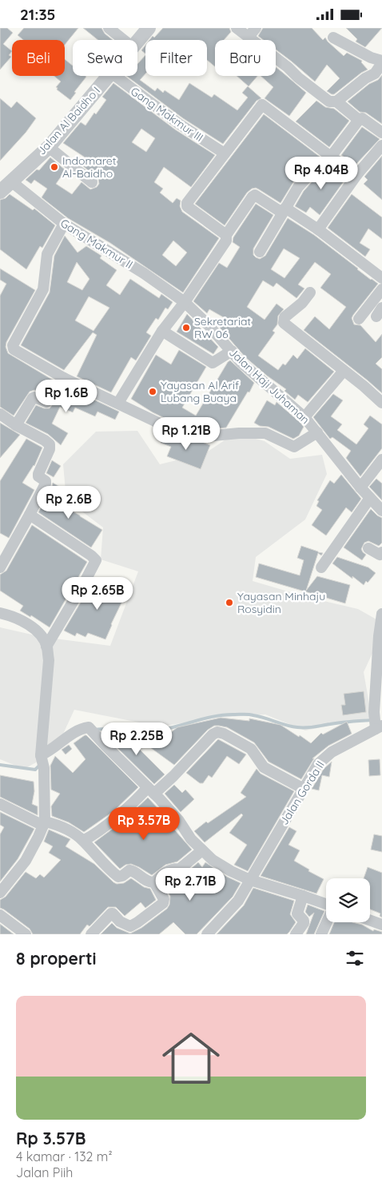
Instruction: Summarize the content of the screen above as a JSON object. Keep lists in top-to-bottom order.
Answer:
{
  "streets": {
    "street": [
      "Gang Makmur III",
      "Jalan Al Baidho I",
      "Gang Makmur II",
      "Jalan Haji Juhaman",
      "Jalan Gorda II"
    ]
  },
  "crossings": [
    ["Jalan Al Baidho I", "Gang Makmur II"],
    ["Gang Makmur II", "Jalan Haji Juhaman"]
  ],
  "places": [
    "Indomaret Al-Baidho",
    "Sekretariat RW 06",
    "Yayasan Al Arif Lubang Buaya",
    "Yayasan Minhaju Rosyidin"
  ],
  "page": {
    "status": "21:35",
    "chip": [
      "Beli",
      "Sewa",
      "Filter",
      "Baru"
    ],
    "price": [
      "Rp 4.04B",
      "Rp 1.6B",
      "Rp 1.21B",
      "Rp 2.6B",
      "Rp 2.65B",
      "Rp 2.25B",
      "Rp 3.57B",
      "Rp 2.71B"
    ],
    "heading": "8 properti",
    "list": [
      {
        "name": "Rp 3.57B",
        "note": "4 kamar · 132 m² · Jalan Piih"
      }
    ]
  }
}
